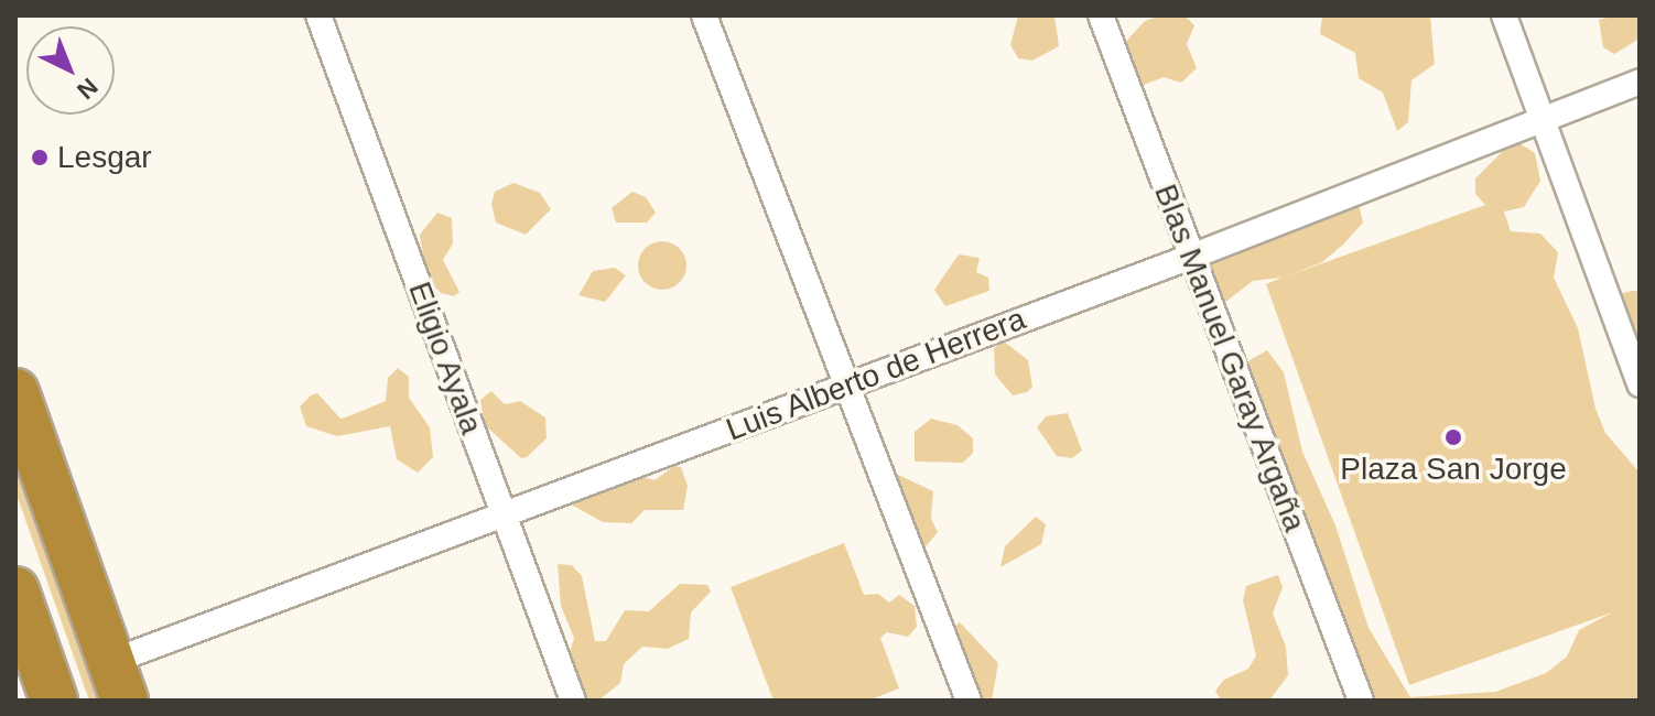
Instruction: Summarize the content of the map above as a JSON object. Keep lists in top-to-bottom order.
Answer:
{
  "streets": {
    "street": ["Eligio Ayala", "Blas Manuel Garay Argaña", "Luis Alberto de Herrera"]
  },
  "crossings": [
    ["Eligio Ayala", "Luis Alberto de Herrera"],
    ["Blas Manuel Garay Argaña", "Luis Alberto de Herrera"]
  ],
  "places": ["Lesgar", "Plaza San Jorge"],
  "north": "bottom right"
}
